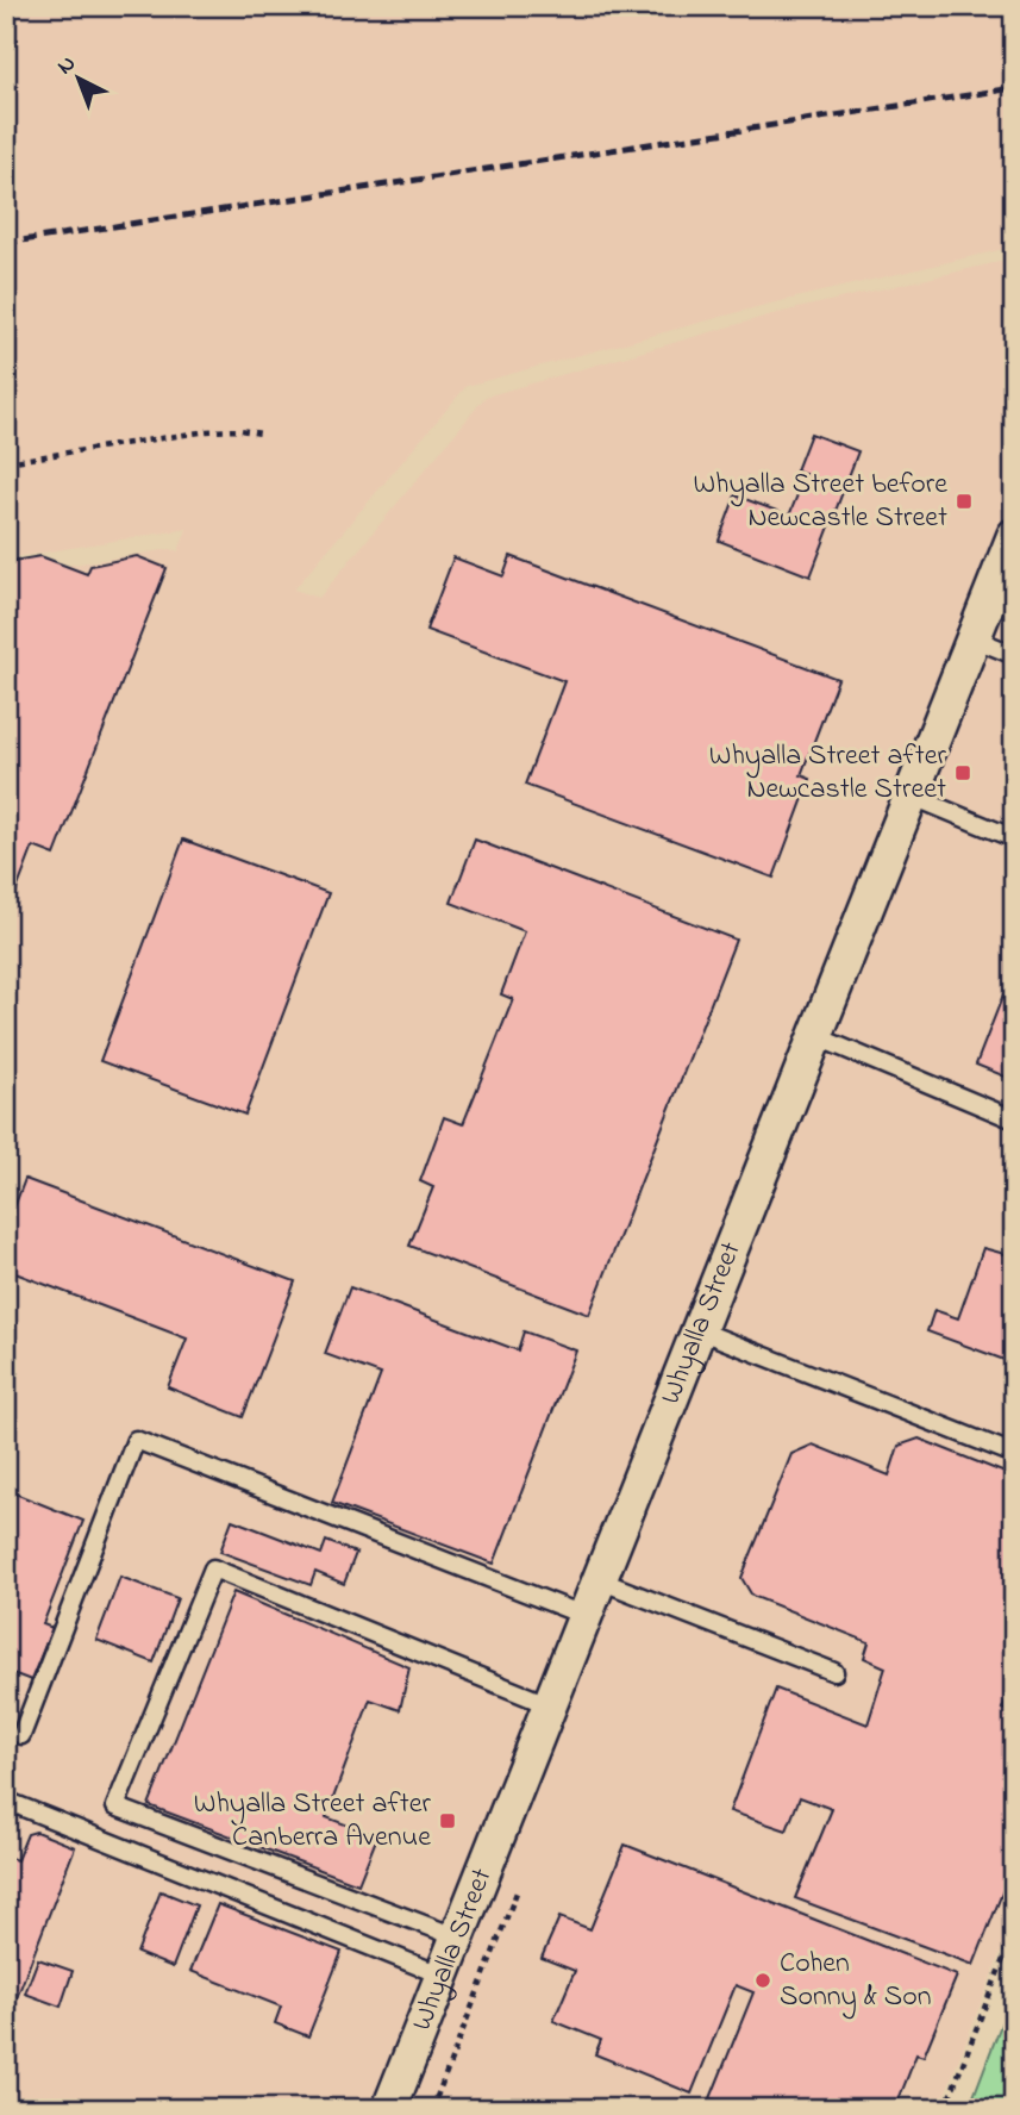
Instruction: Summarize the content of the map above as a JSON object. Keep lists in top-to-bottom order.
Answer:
{
  "streets": {
    "street": ["Whyalla Street"]
  },
  "places": {
    "transit": ["Whyalla Street before Newcastle Street", "Whyalla Street after Newcastle Street", "Whyalla Street after Canberra Avenue"],
    "other": ["Cohen Sonny & Son"]
  },
  "north": "top left"
}
